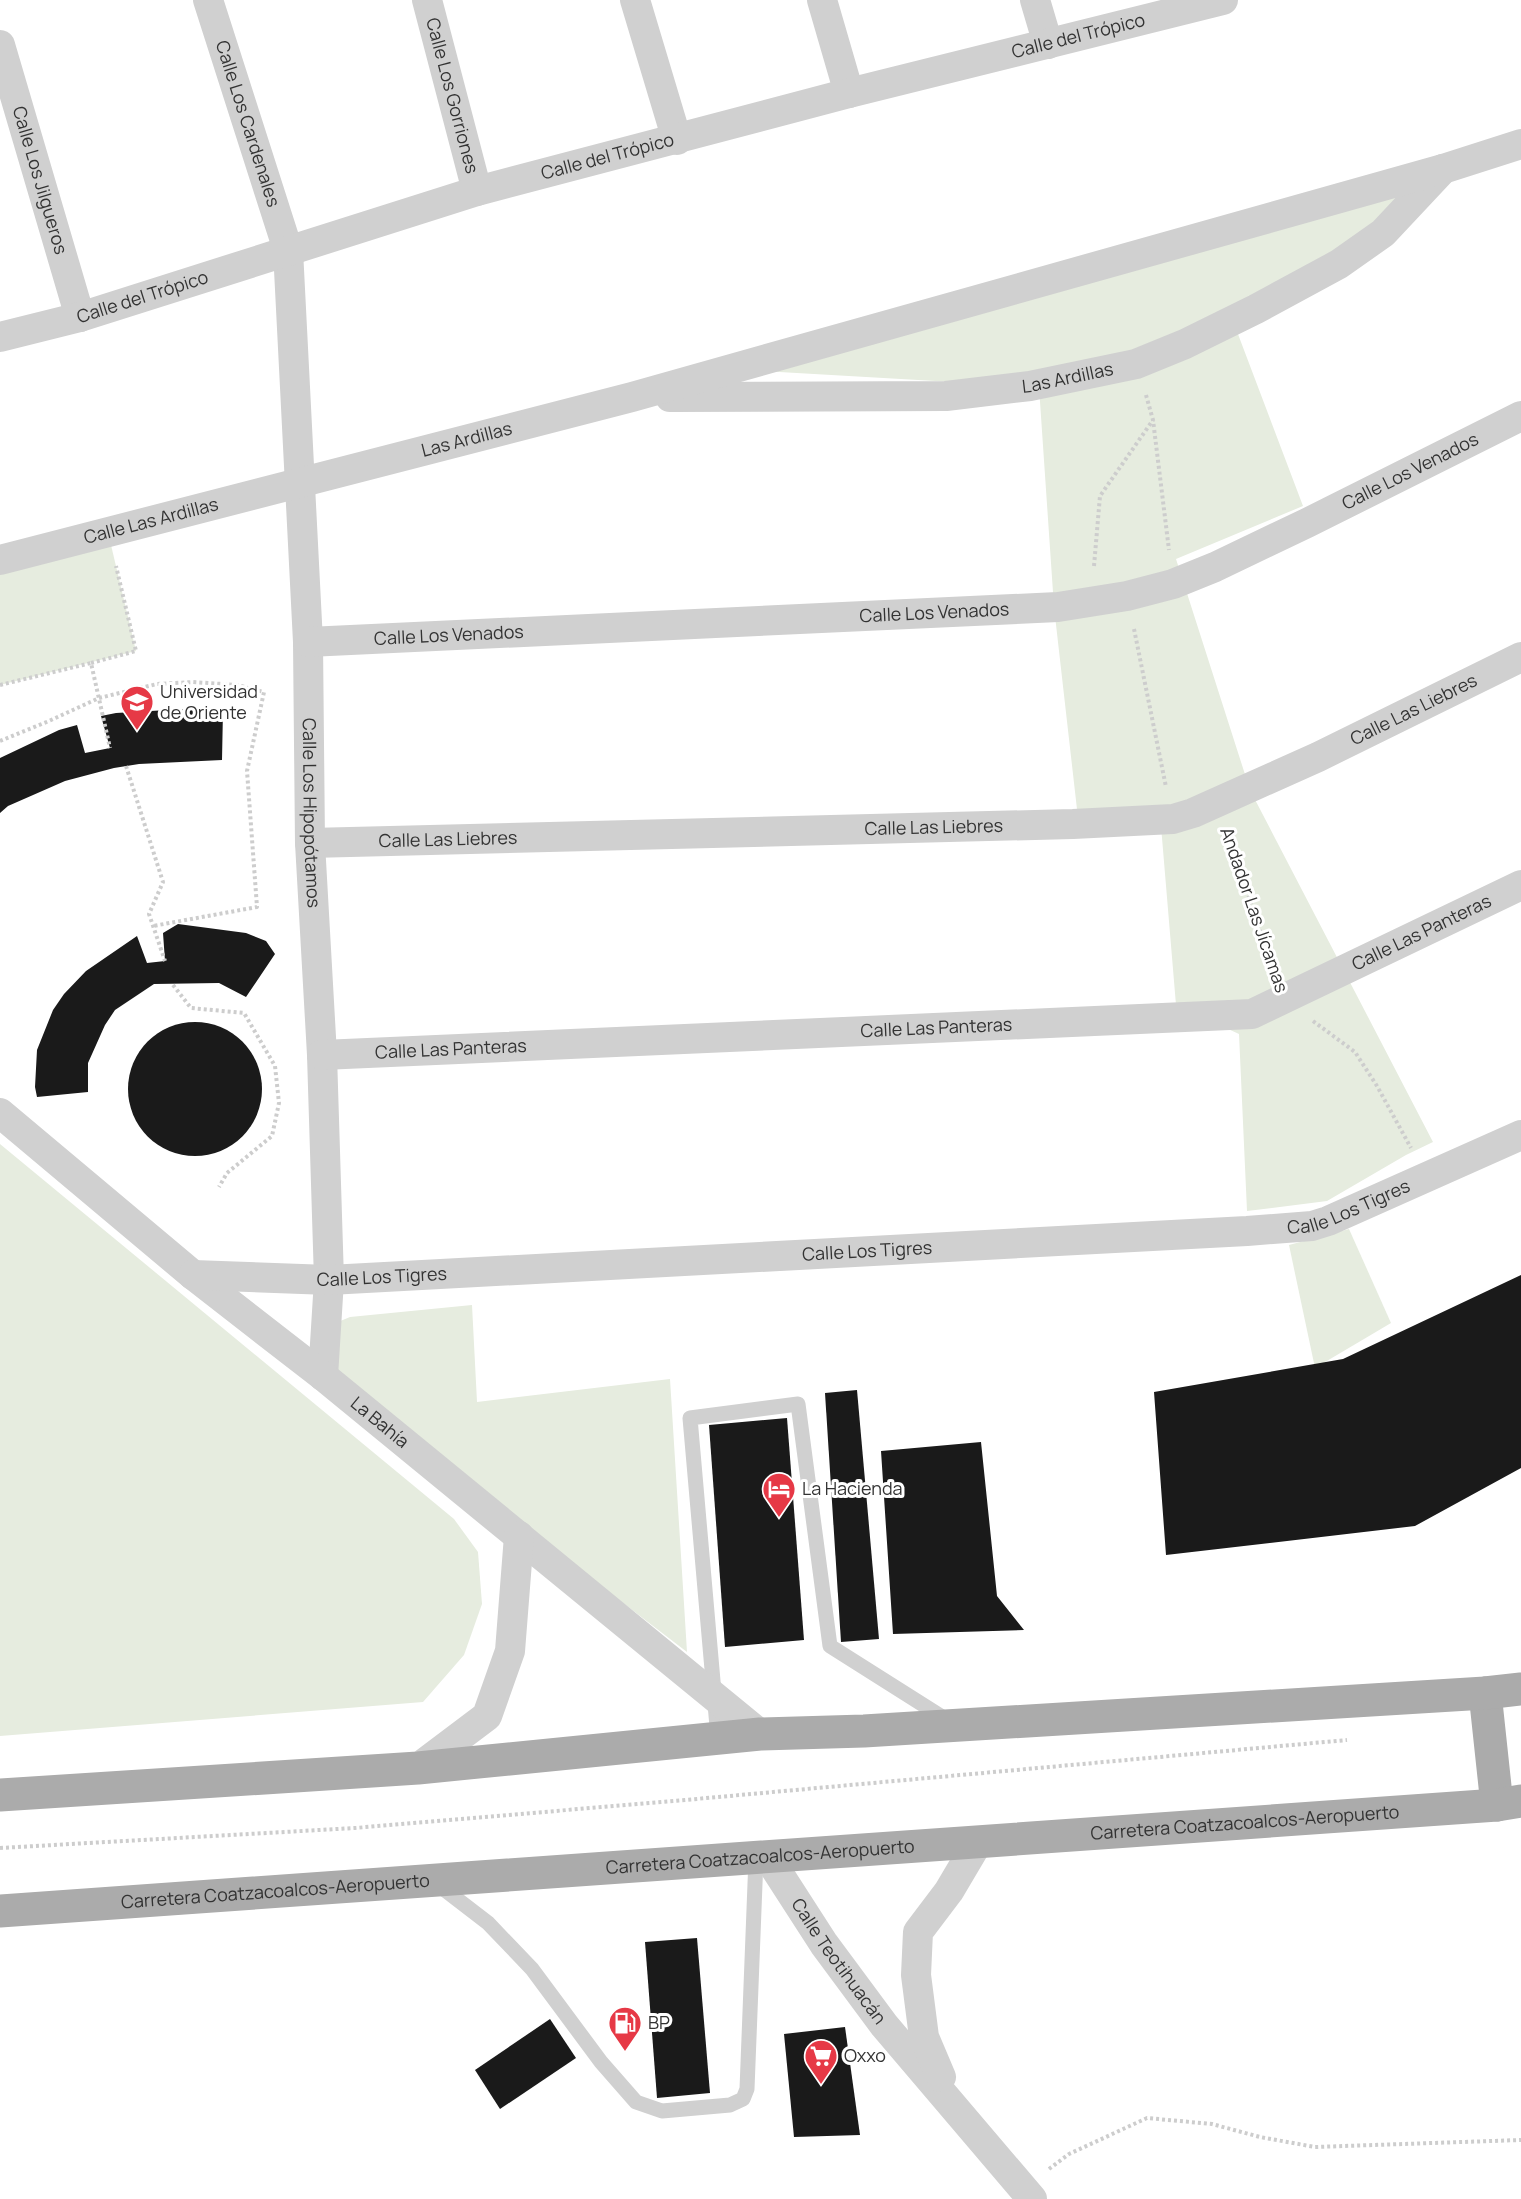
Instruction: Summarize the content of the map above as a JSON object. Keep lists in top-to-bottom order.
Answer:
{
  "streets": {
    "main road": ["Carretera Coatzacoalcos-Aeropuerto"],
    "street": [
      "Calle del Trópico",
      "Calle Los Gorriones",
      "Calle Los Cardenales",
      "Calle Los Jilgueros",
      "Las Ardillas",
      "Calle Los Venados",
      "Calle Las Ardillas",
      "Calle Las Liebres",
      "Calle Los Hipopótamos",
      "Calle Las Panteras",
      "Calle Los Tigres",
      "La Bahía",
      "Calle Teotihuacán"
    ],
    "path": ["Andador Las Jícamas"]
  },
  "crossings": [
    ["Calle del Trópico", "Calle Los Gorriones"],
    ["Calle del Trópico", "Calle Los Cardenales"],
    ["Calle del Trópico", "Calle Los Jilgueros"],
    ["Calle del Trópico", "Calle Los Hipopótamos"],
    ["Calle Los Cardenales", "Calle Los Hipopótamos"],
    ["Las Ardillas", "Calle Las Ardillas"],
    ["Las Ardillas", "Calle Los Hipopótamos"],
    ["Calle Los Venados", "Calle Los Hipopótamos"],
    ["Calle Las Ardillas", "Calle Los Hipopótamos"],
    ["Calle Las Liebres", "Calle Los Hipopótamos"],
    ["Calle Las Liebres", "Andador Las Jícamas"],
    ["Calle Los Hipopótamos", "Calle Las Panteras"],
    ["Calle Los Hipopótamos", "Calle Los Tigres"],
    ["Calle Los Hipopótamos", "La Bahía"],
    ["Andador Las Jícamas", "Calle Las Panteras"],
    ["Andador Las Jícamas", "Calle Los Tigres"],
    ["Calle Los Tigres", "La Bahía"],
    ["Carretera Coatzacoalcos-Aeropuerto", "Calle Teotihuacán"]
  ],
  "places": {
    "school or university": ["Universidad de Oriente"],
    "hotel": ["La Hacienda"],
    "fuel station": ["BP"],
    "supermarket": ["Oxxo"]
  }
}
